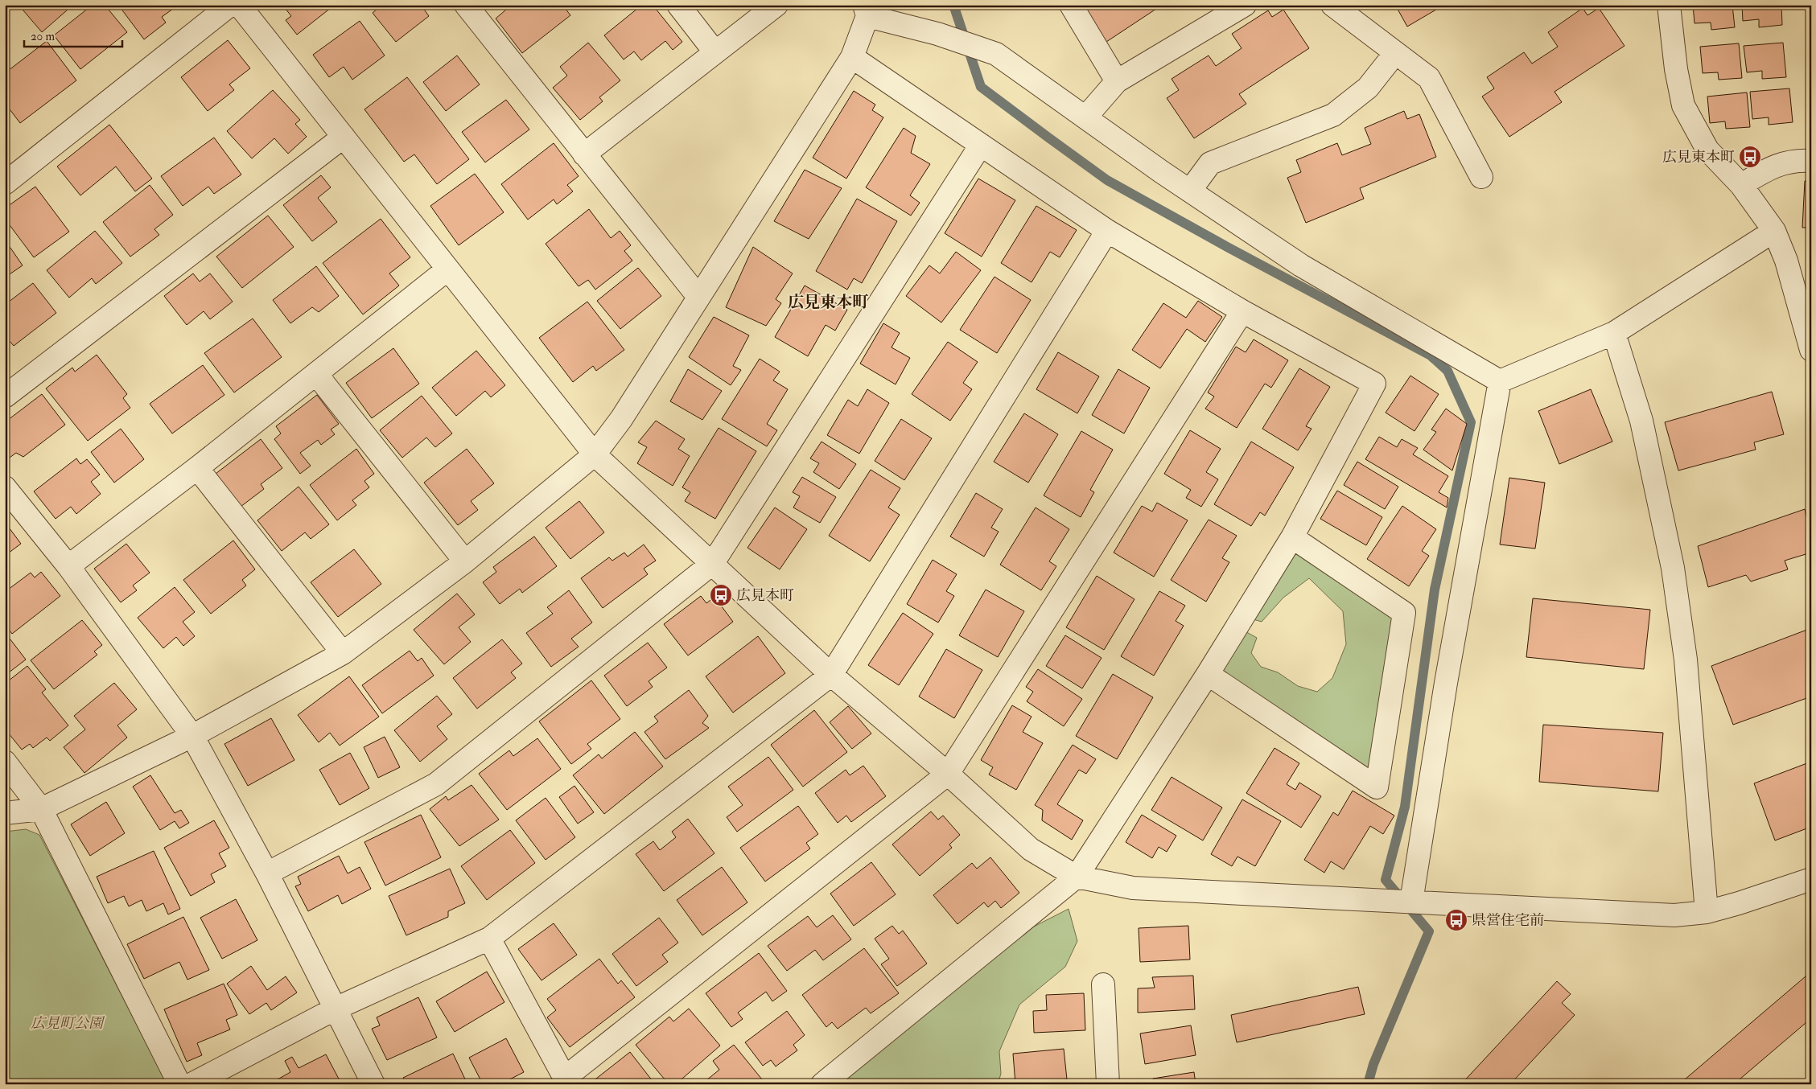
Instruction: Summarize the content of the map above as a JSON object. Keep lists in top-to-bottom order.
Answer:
{
  "districts": ["広見東本町"],
  "parks": ["広見町公園"],
  "places": {
    "bus stop": ["広見東本町", "広見本町", "県営住宅前"]
  },
  "scale_bar": "20 m"
}
